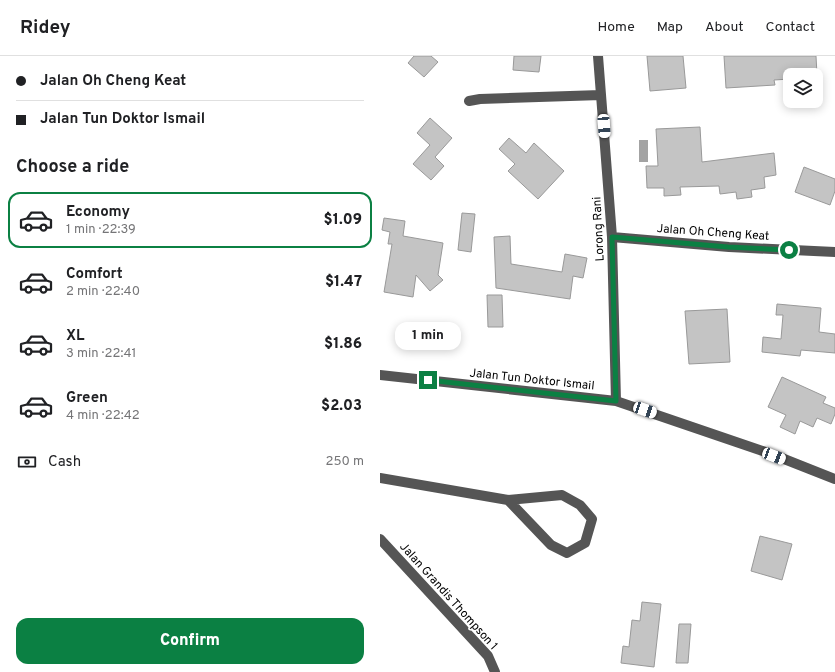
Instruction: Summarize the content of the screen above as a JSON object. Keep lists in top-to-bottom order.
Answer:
{
  "streets": {
    "street": [
      "Lorong Rani",
      "Jalan Oh Cheng Keat",
      "Jalan Tun Doktor Ismail",
      "Jalan Grandis Thompson 1"
    ]
  },
  "crossings": [
    ["Lorong Rani", "Jalan Oh Cheng Keat"],
    ["Lorong Rani", "Jalan Tun Doktor Ismail"]
  ],
  "page": {
    "header": "Ridey",
    "nav": [
      "Home",
      "Map",
      "About",
      "Contact"
    ],
    "banner": ["Jalan Oh Cheng Keat", "Jalan Tun Doktor Ismail"],
    "heading": "Choose a ride",
    "list": [
      {
        "name": "Economy",
        "note": "1 min · 22:39",
        "value": "$1.09"
      },
      {
        "name": "Comfort",
        "note": "2 min · 22:40",
        "value": "$1.47"
      },
      {
        "name": "XL",
        "note": "3 min · 22:41",
        "value": "$1.86"
      },
      {
        "name": "Green",
        "note": "4 min · 22:42",
        "value": "$2.03"
      }
    ],
    "bubble": "1 min",
    "pay": ["Cash", "250 m"],
    "buttons": "Confirm"
  }
}
